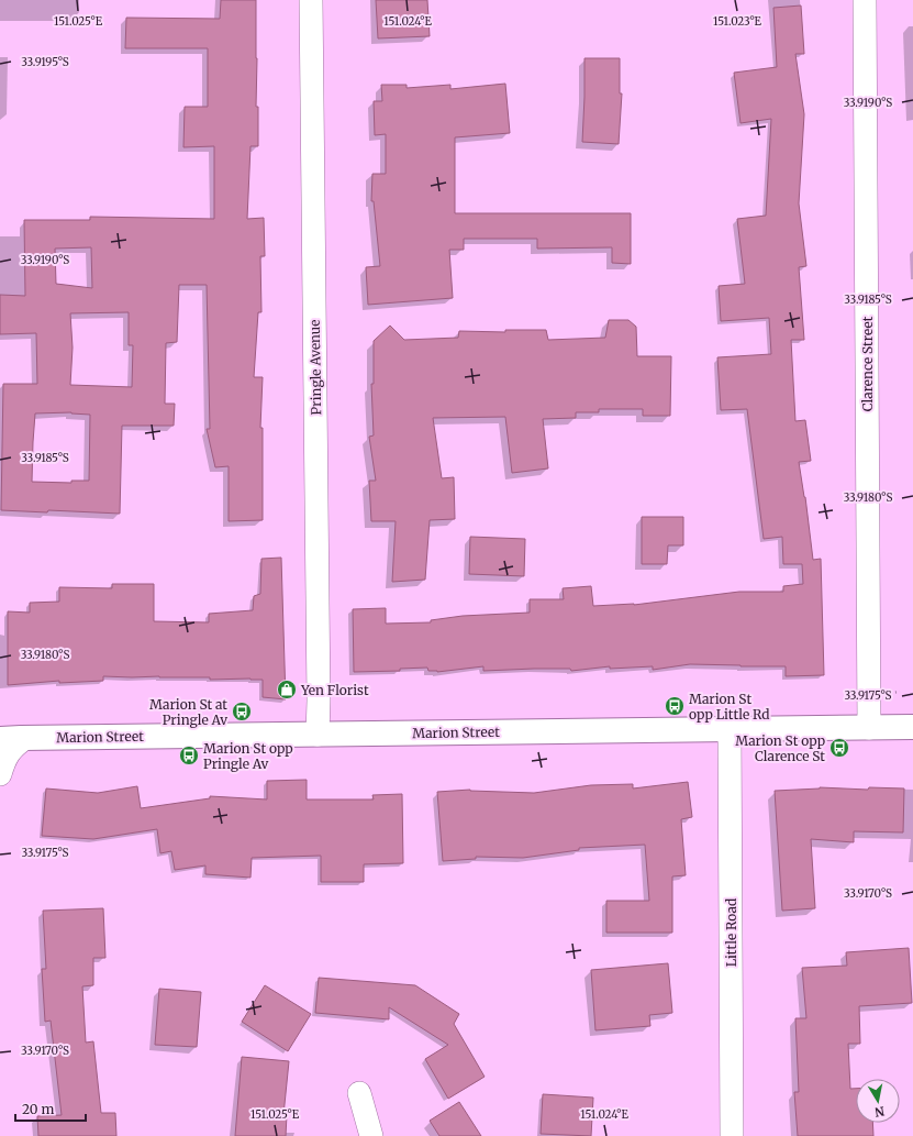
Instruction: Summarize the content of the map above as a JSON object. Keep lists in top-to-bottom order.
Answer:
{
  "streets": {
    "main road": ["Marion Street"],
    "street": ["Clarence Street", "Pringle Avenue", "Little Road"]
  },
  "crossings": [
    ["Clarence Street", "Marion Street"],
    ["Pringle Avenue", "Marion Street"],
    ["Marion Street", "Little Road"]
  ],
  "places": {
    "shop": ["Yen Florist"],
    "bus stop": [
      "Marion St opp Little Rd",
      "Marion St at Pringle Av",
      "Marion St opp Clarence St",
      "Marion St opp Pringle Av"
    ]
  },
  "scale_bar": "20 m",
  "north": "bottom",
  "coordinates": [
    "151.025°E",
    "151.024°E",
    "151.023°E",
    "33.9195°S",
    "33.9190°S",
    "33.9185°S",
    "33.9180°S",
    "33.9175°S",
    "33.9170°S"
  ]
}
